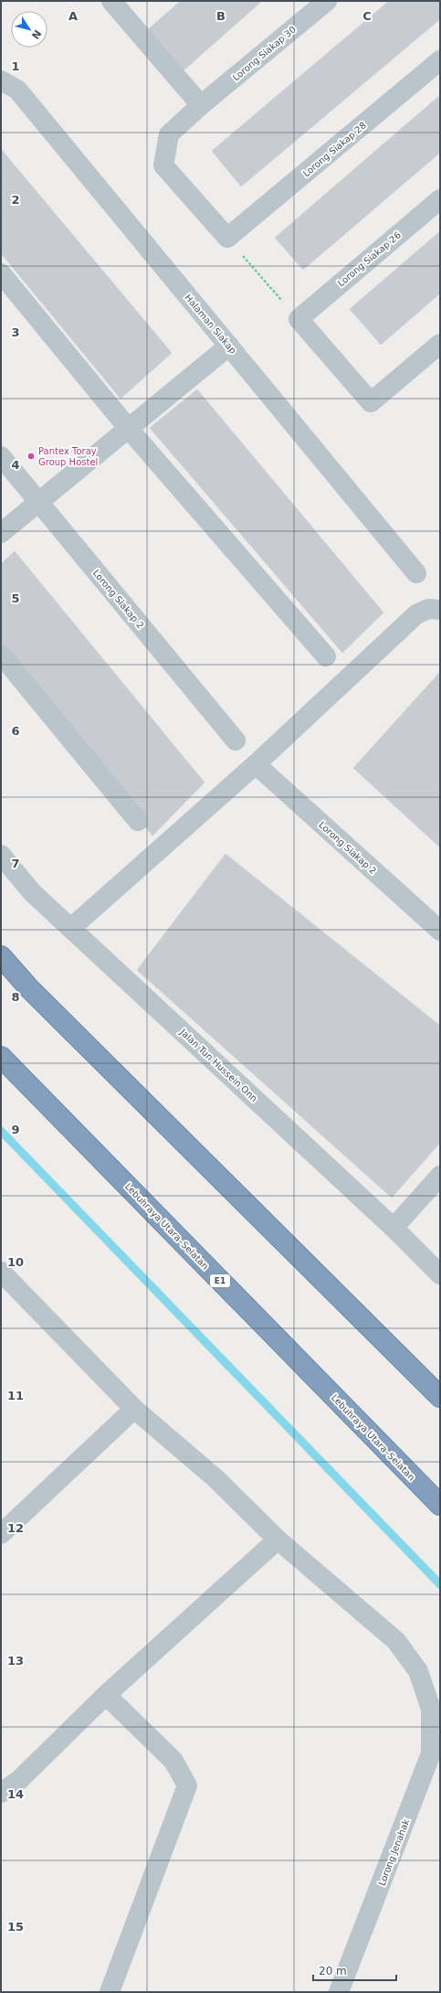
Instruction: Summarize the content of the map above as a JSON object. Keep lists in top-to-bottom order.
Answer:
{
  "streets": {
    "highway": ["Lebuhraya Utara–Selatan", "E1"],
    "street": [
      "Lorong Siakap 30",
      "Lorong Siakap 28",
      "Lorong Siakap 26",
      "Halaman Siakap",
      "Lorong Siakap 2",
      "Jalan Tun Hussein Onn",
      "Lorong Jenahak"
    ]
  },
  "crossings": [
    ["Lorong Siakap 30", "Lorong Siakap 28"]
  ],
  "places": ["Pantex Toray Group Hostel"],
  "scale_bar": "20 m",
  "north": "bottom right",
  "grid": {
    "columns": ["A", "B", "C"],
    "rows": [
      "1",
      "2",
      "3",
      "4",
      "5",
      "6",
      "7",
      "8",
      "9",
      "10",
      "11",
      "12",
      "13",
      "14",
      "15"
    ]
  }
}
